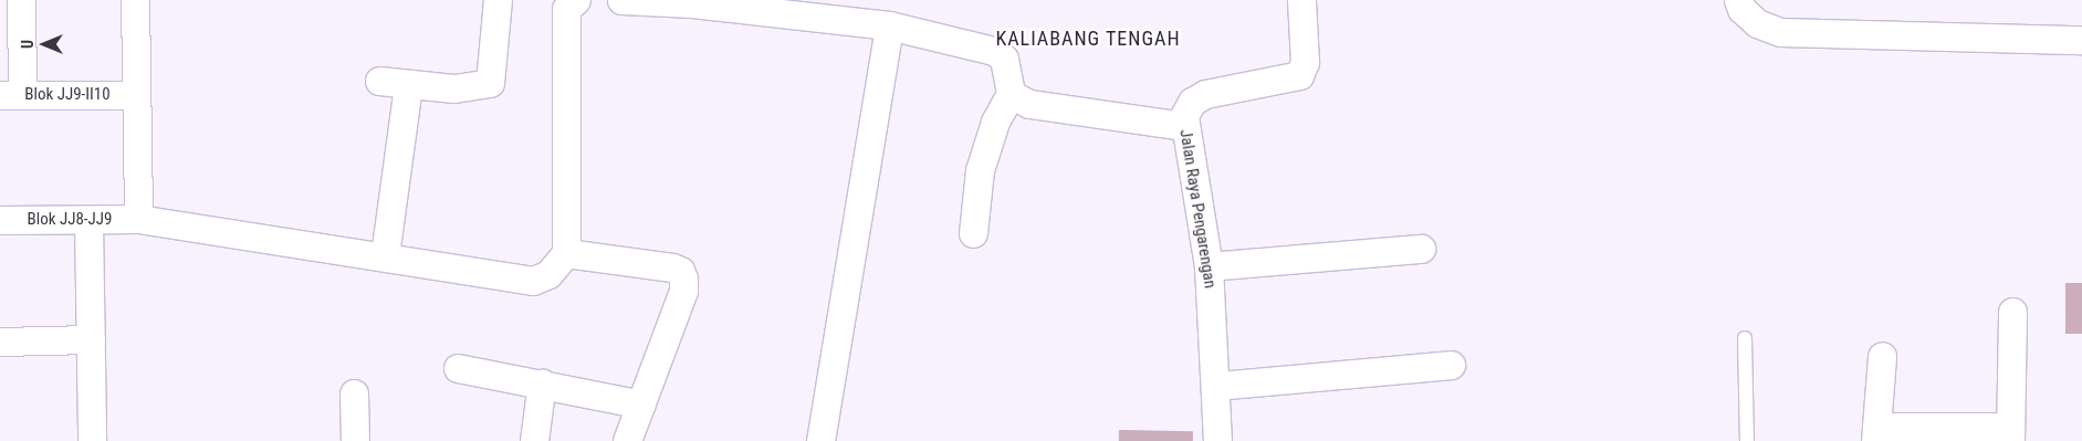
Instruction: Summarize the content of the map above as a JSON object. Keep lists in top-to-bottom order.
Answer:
{
  "streets": {
    "street": ["Blok JJ9-II10", "Jalan Raya Pengarengan", "Blok JJ8-JJ9"]
  },
  "districts": ["KALIABANG TENGAH"],
  "north": "left"
}
